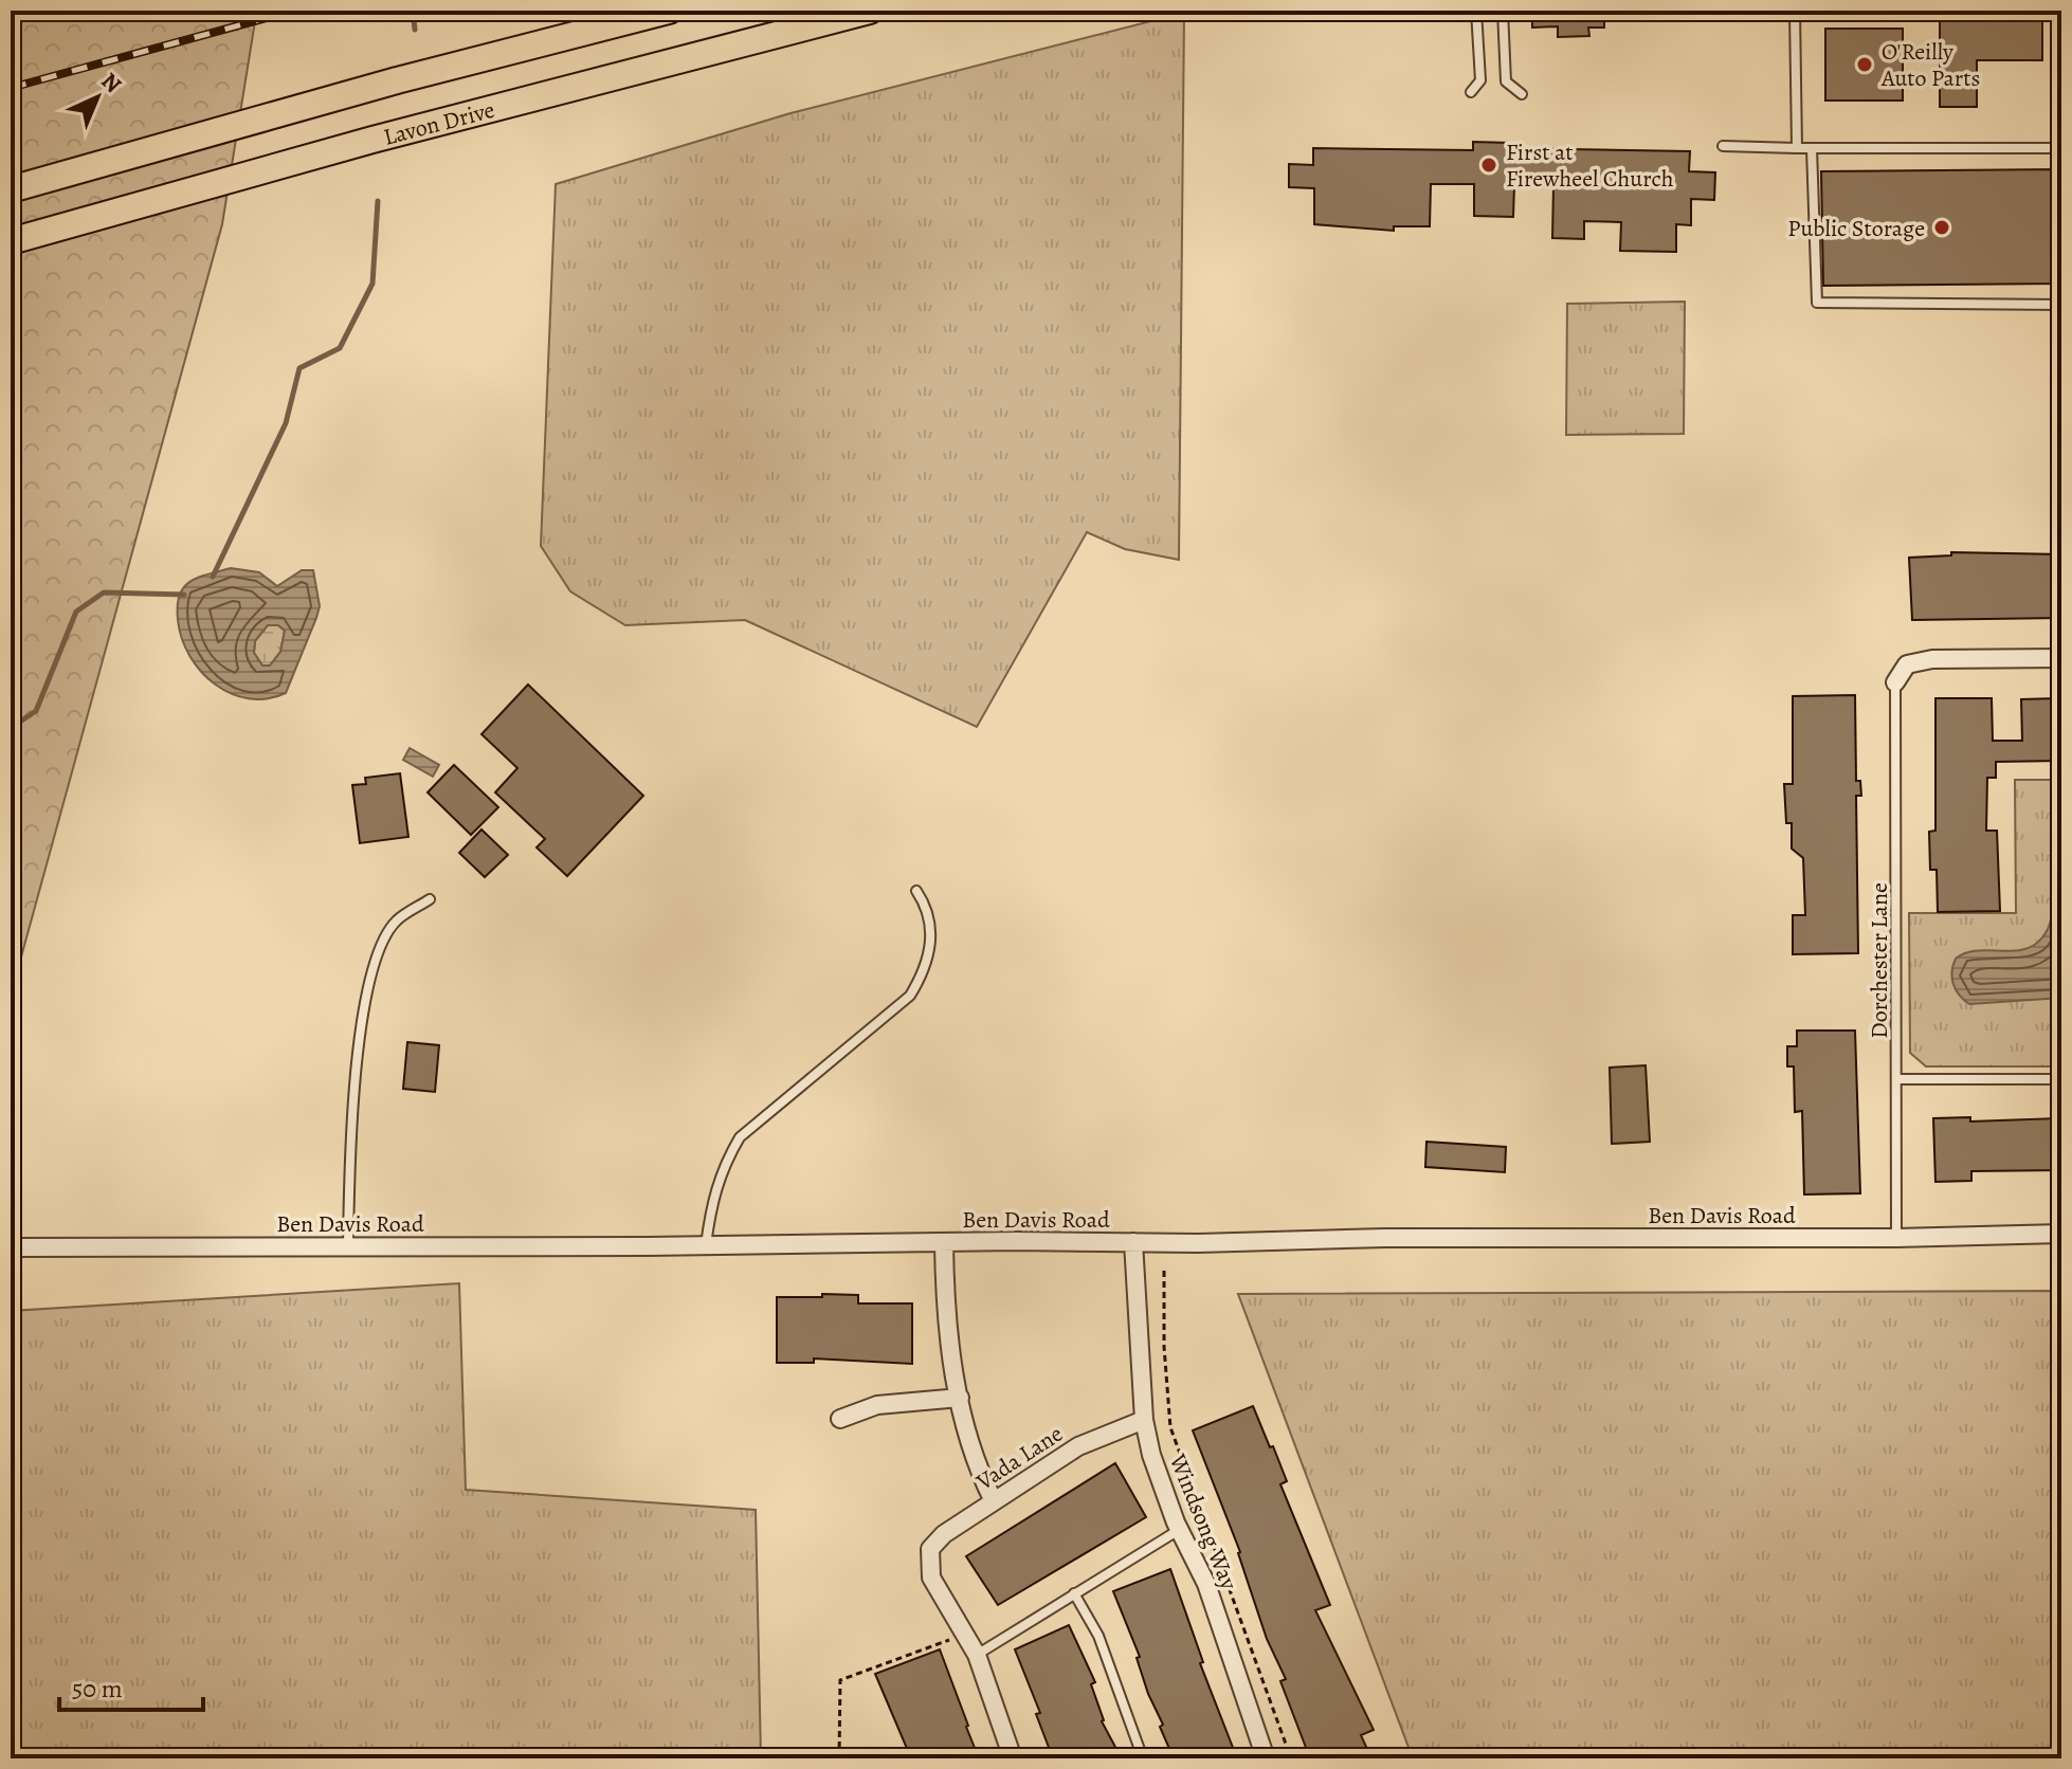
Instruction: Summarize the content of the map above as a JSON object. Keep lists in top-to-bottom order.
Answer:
{
  "streets": {
    "main road": ["Lavon Drive"],
    "street": ["Ben Davis Road", "Vada Lane", "Windsong Way"],
    "lane": ["Dorchester Lane"]
  },
  "crossings": [
    ["Dorchester Lane", "Ben Davis Road"],
    ["Ben Davis Road", "Windsong Way"],
    ["Vada Lane", "Windsong Way"]
  ],
  "places": ["O'Reilly Auto Parts", "First at Firewheel Church", "Public Storage"],
  "scale_bar": "50 m",
  "north": "top right"
}
